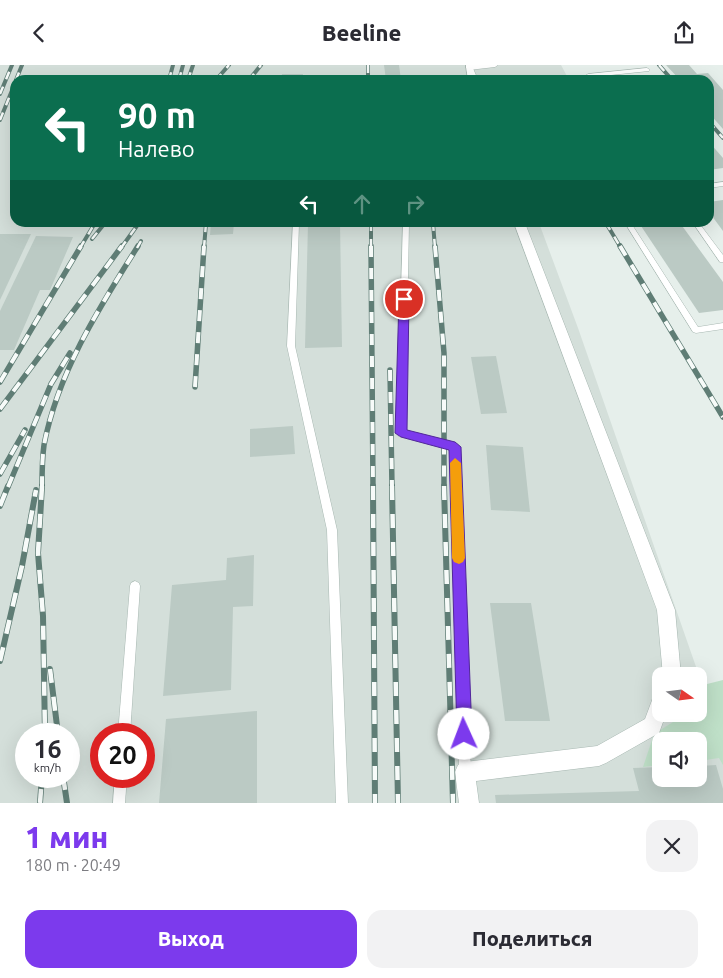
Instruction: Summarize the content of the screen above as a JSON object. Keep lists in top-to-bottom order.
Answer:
{
  "north": "right",
  "page": {
    "header": "Beeline",
    "turn": ["90 m", "Налево"],
    "speed": "16 km/h",
    "limit": "20",
    "heading": ["1 мин", "180 m · 20:49"],
    "buttons": ["Выход", "Поделиться"]
  }
}
